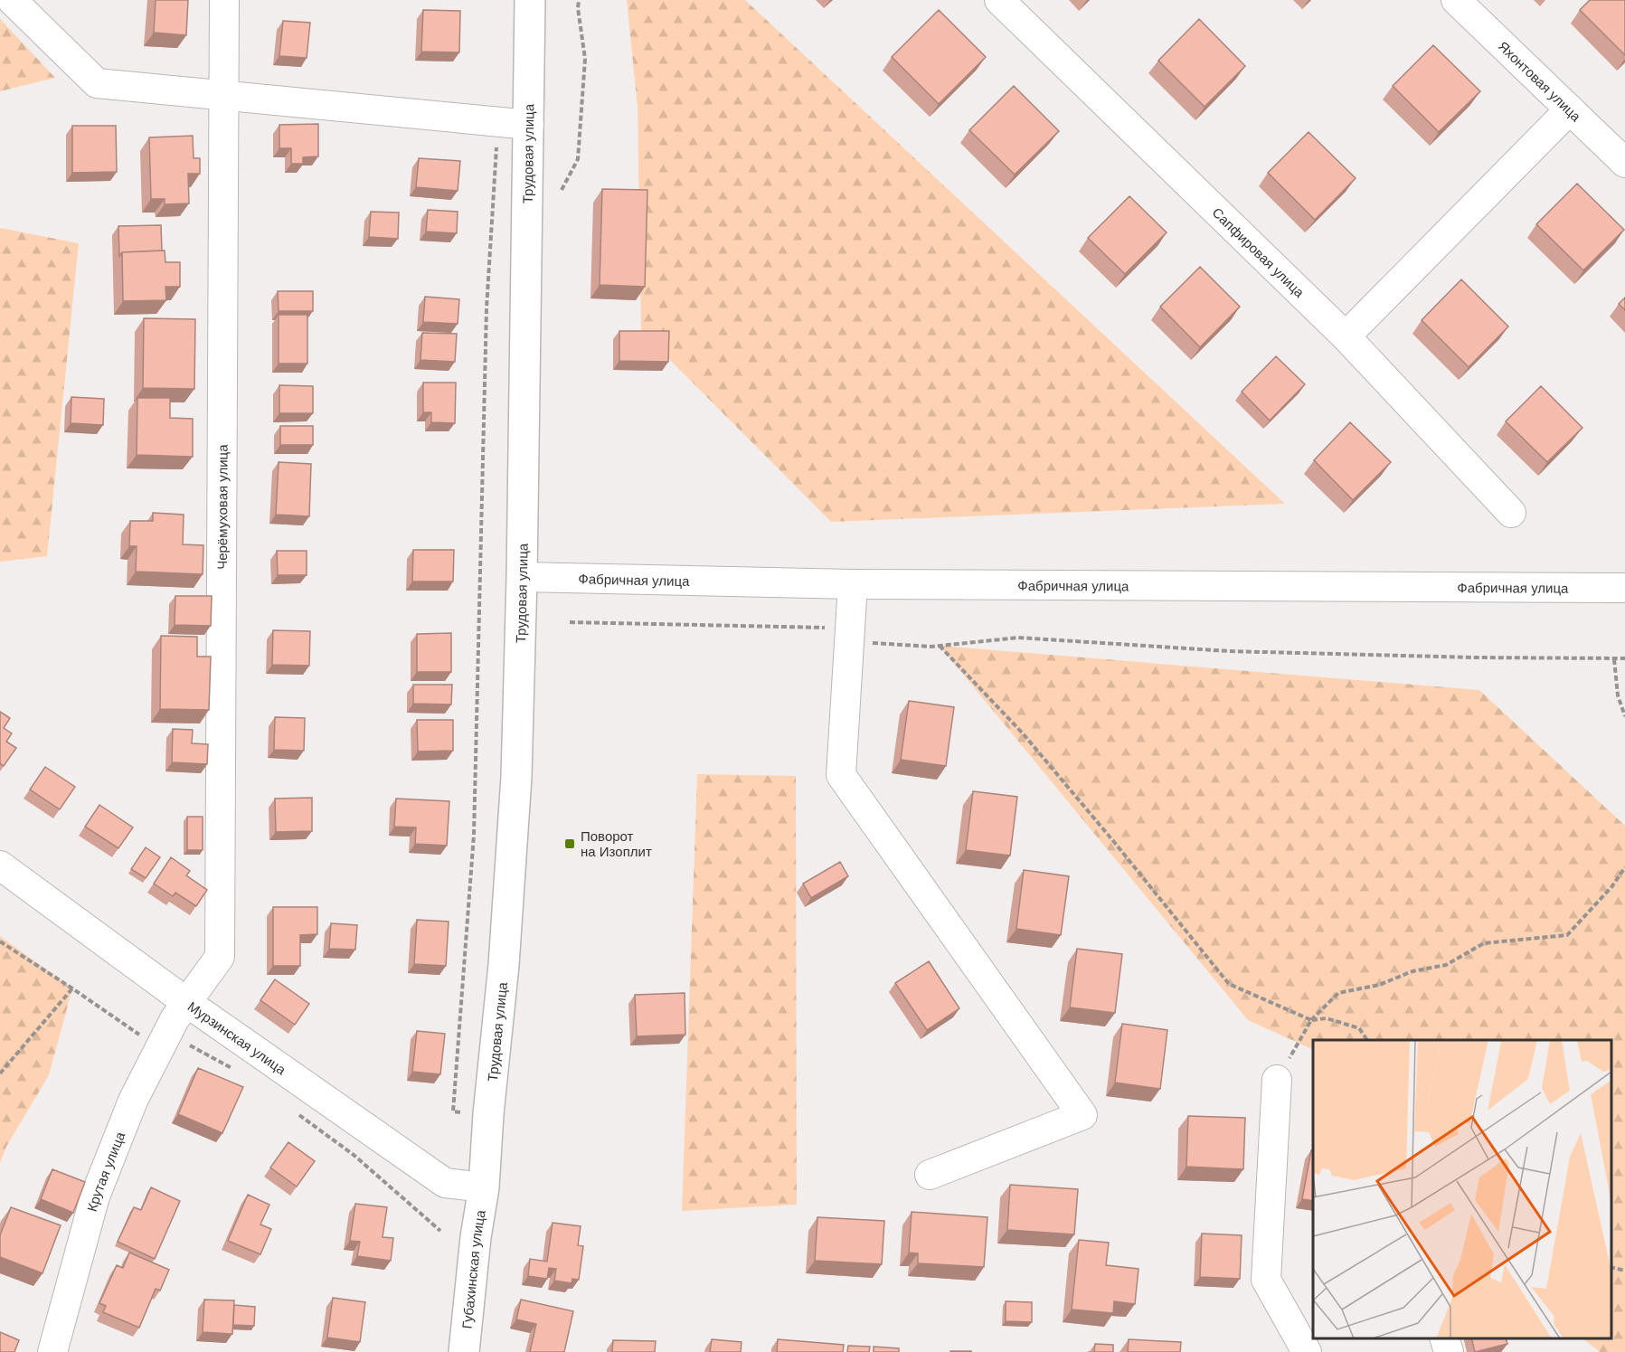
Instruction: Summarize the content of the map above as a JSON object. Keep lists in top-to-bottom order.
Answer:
{
  "streets": {
    "main road": ["Трудовая улица", "Губахинская улица"],
    "street": [
      "Яхонтовая улица",
      "Сапфировая улица",
      "Черёмуховая улица",
      "Фабричная улица",
      "Мурзинская улица",
      "Крутая улица"
    ]
  },
  "crossings": [
    ["Трудовая улица", "Фабричная улица"],
    ["Трудовая улица", "Мурзинская улица"],
    ["Трудовая улица", "Губахинская улица"],
    ["Черёмуховая улица", "Мурзинская улица"],
    ["Черёмуховая улица", "Крутая улица"],
    ["Мурзинская улица", "Крутая улица"],
    ["Мурзинская улица", "Губахинская улица"]
  ],
  "places": {
    "transit": ["Поворот на Изоплит"]
  }
}
